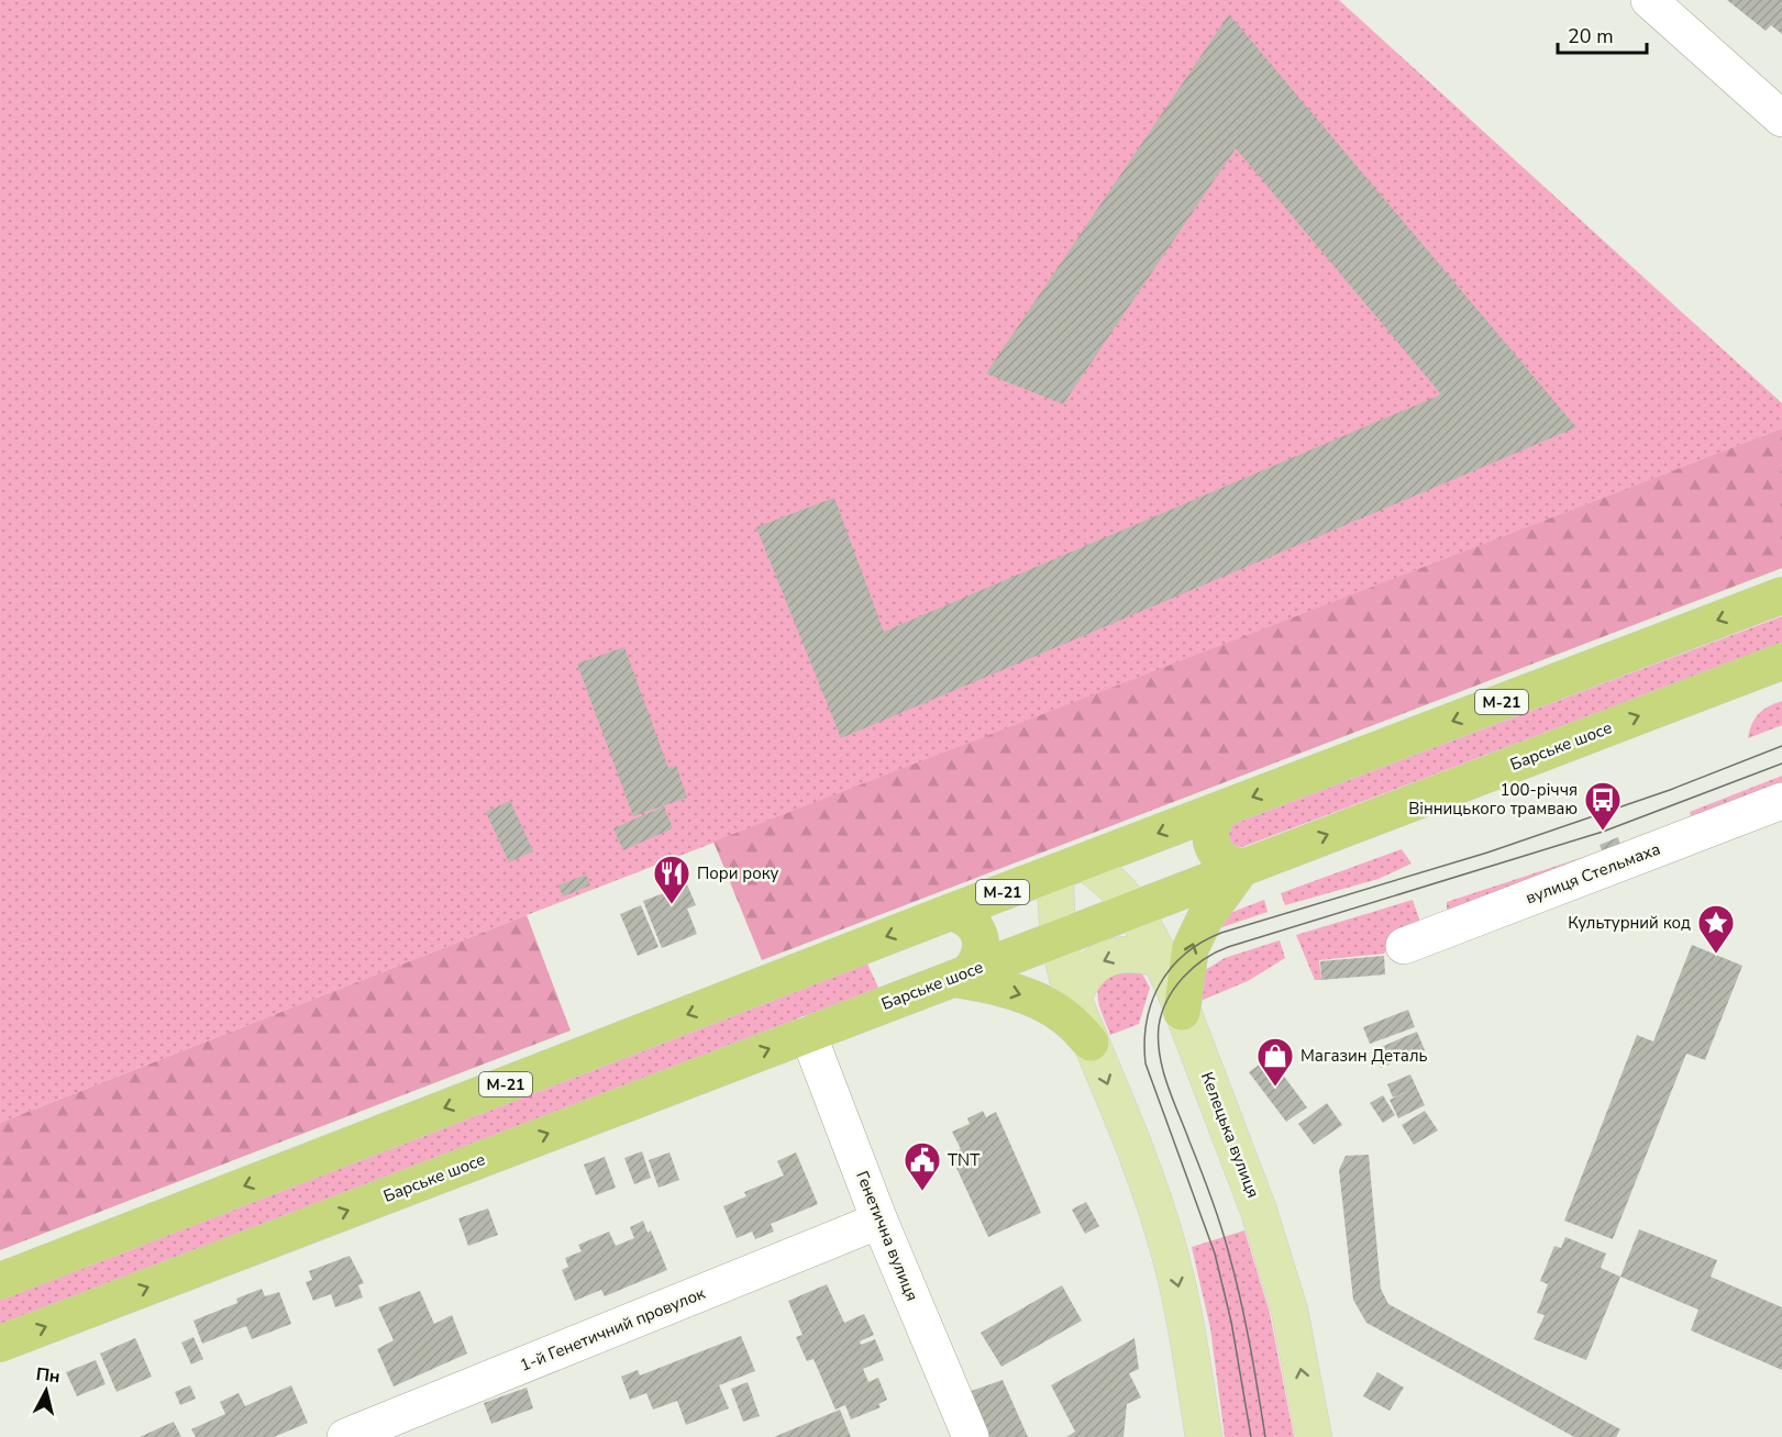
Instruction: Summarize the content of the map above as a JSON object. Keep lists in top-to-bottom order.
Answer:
{
  "streets": {
    "highway": ["М-21", "Барське шосе"],
    "main road": ["Келецька вулиця"],
    "street": ["вулиця Стельмаха", "Генетична вулиця", "1-й Генетичний провулок"]
  },
  "crossings": [
    ["М-21", "Келецька вулиця"],
    ["Барське шосе", "Келецька вулиця"],
    ["Барське шосе", "Генетична вулиця"],
    ["Генетична вулиця", "1-й Генетичний провулок"]
  ],
  "places": {
    "bus stop": ["100-річчя Вінницького трамваю"],
    "restaurant": ["Пори року"],
    "place": ["Культурний код"],
    "shop": ["Магазин Деталь"],
    "public building": ["TNT"]
  },
  "scale_bar": "20 m",
  "north": "top"
}
